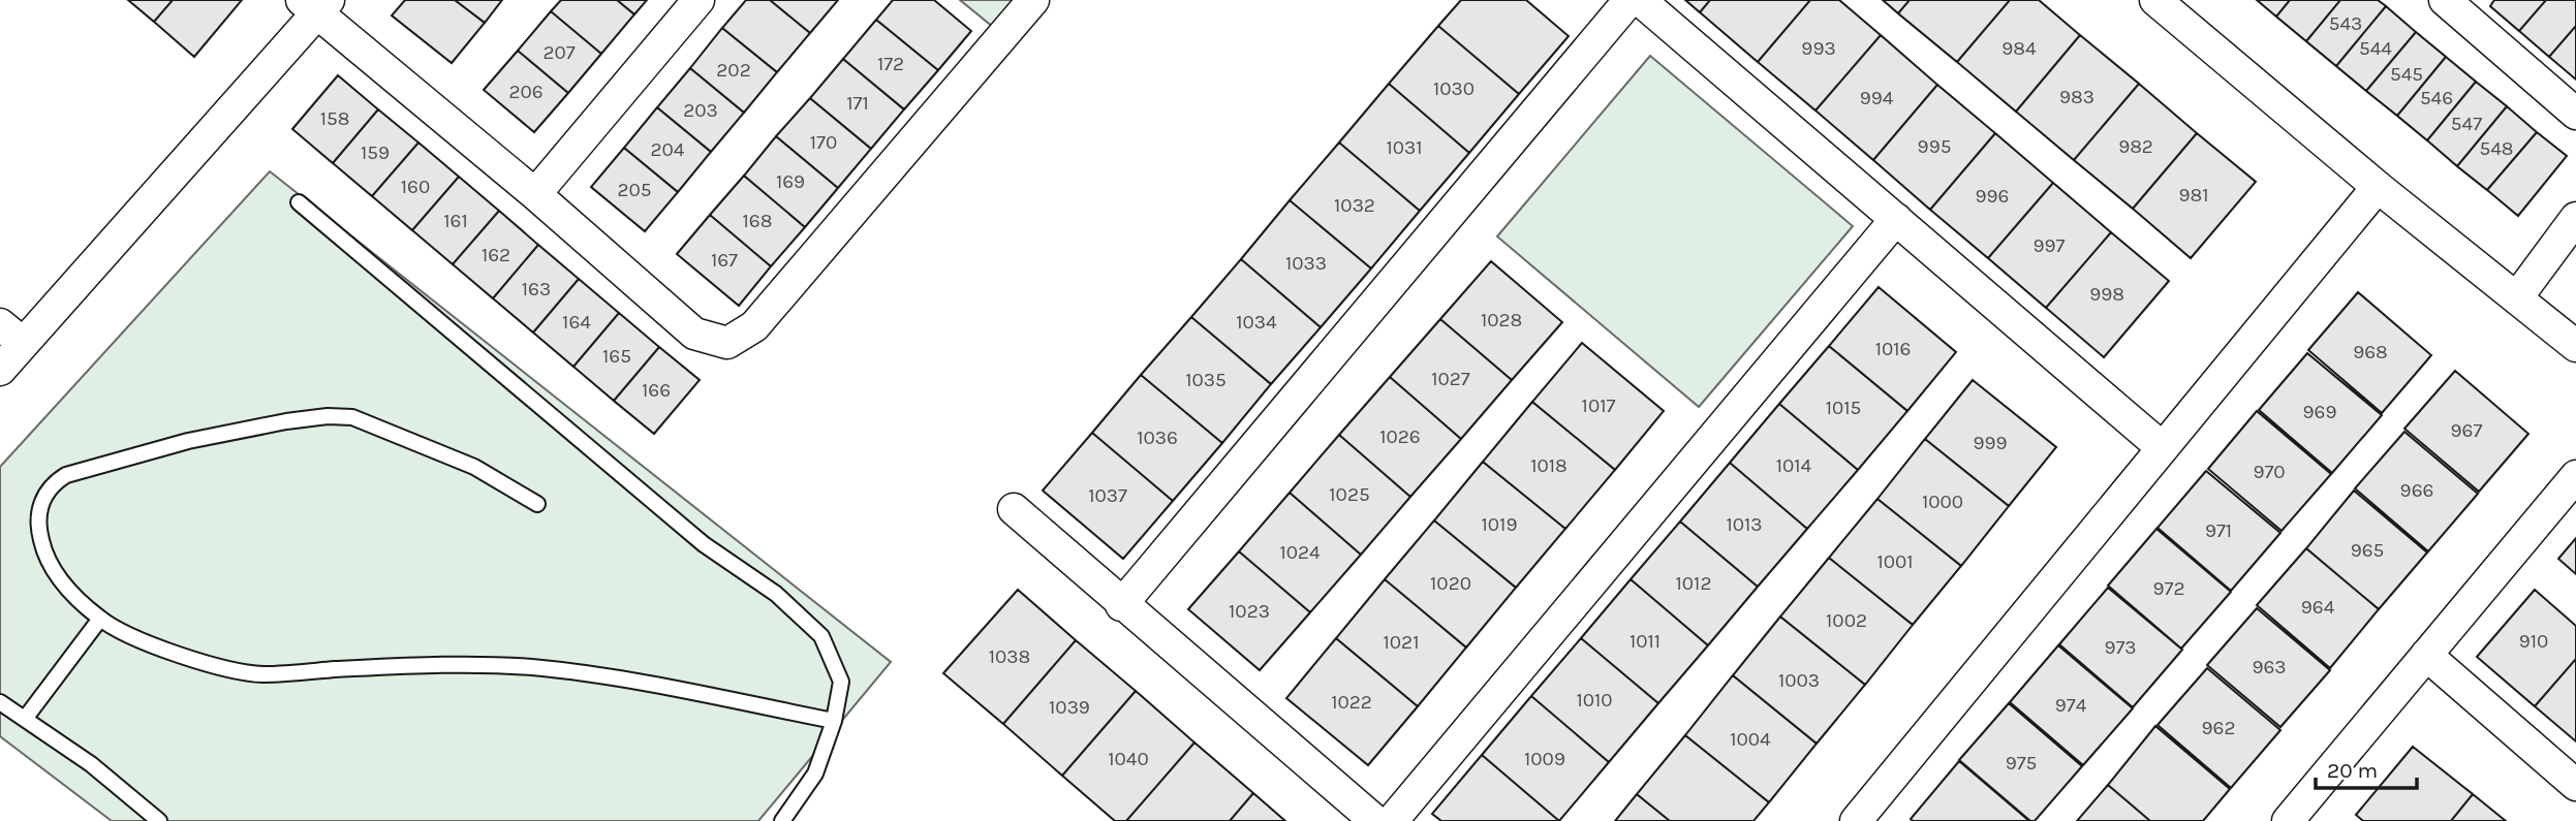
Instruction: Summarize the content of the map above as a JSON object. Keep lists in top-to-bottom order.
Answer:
{
  "house_numbers": [
    "543",
    "993",
    "984",
    "544",
    "207",
    "172",
    "202",
    "545",
    "1030",
    "206",
    "983",
    "994",
    "546",
    "171",
    "203",
    "158",
    "547",
    "170",
    "995",
    "982",
    "1031",
    "548",
    "204",
    "159",
    "169",
    "160",
    "205",
    "981",
    "996",
    "1032",
    "161",
    "168",
    "997",
    "162",
    "167",
    "1033",
    "163",
    "998",
    "1028",
    "164",
    "1034",
    "1016",
    "968",
    "165",
    "1027",
    "1035",
    "166",
    "1017",
    "1015",
    "969",
    "967",
    "1026",
    "1036",
    "999",
    "1018",
    "1014",
    "970",
    "966",
    "1025",
    "1037",
    "1000",
    "1019",
    "1013",
    "971",
    "965",
    "1024",
    "1001",
    "1020",
    "1012",
    "972",
    "964",
    "1023",
    "1002",
    "1011",
    "910",
    "1021",
    "973",
    "1038",
    "963",
    "1003",
    "1010",
    "1022",
    "974",
    "1039",
    "962",
    "1004",
    "1040",
    "1009",
    "975"
  ],
  "scale_bar": "20 m"
}
